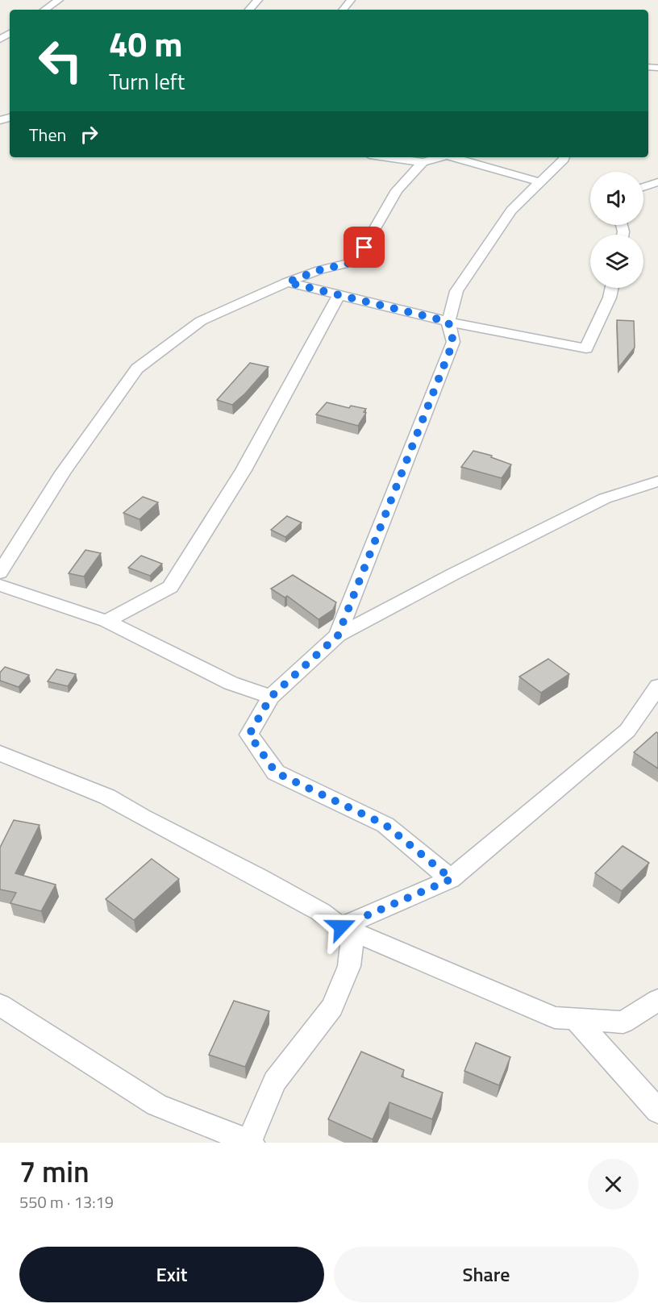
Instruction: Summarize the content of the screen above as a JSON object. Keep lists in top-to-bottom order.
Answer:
{
  "page": {
    "turn": ["40 m", "Turn left"],
    "then": "Then",
    "heading": ["7 min", "550 m · 13:19"],
    "buttons": ["Exit", "Share"]
  }
}
